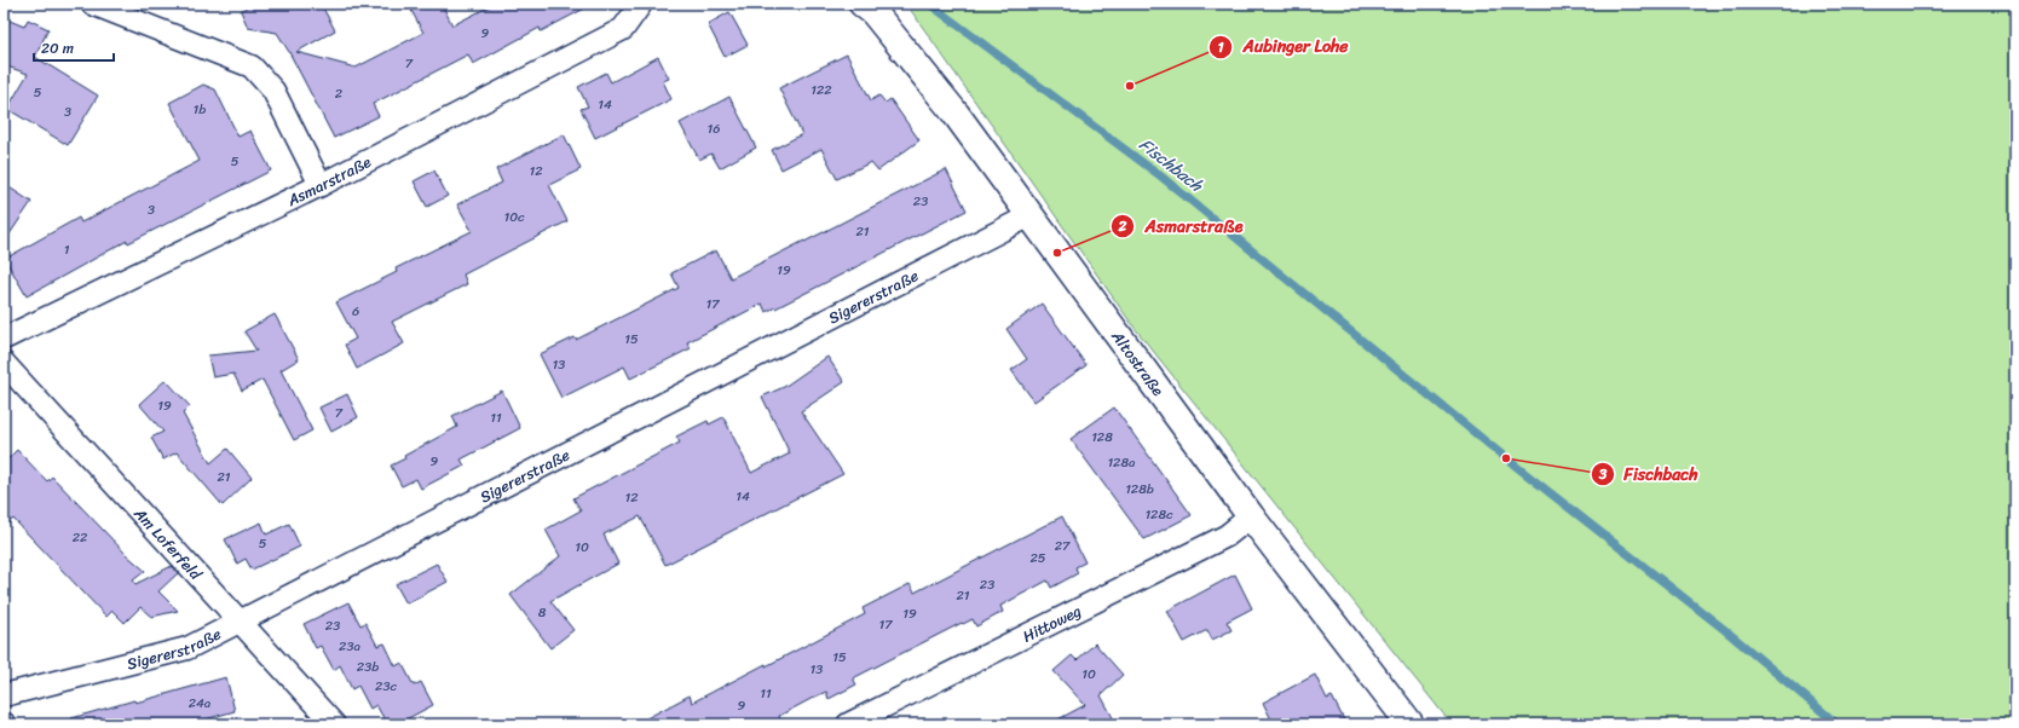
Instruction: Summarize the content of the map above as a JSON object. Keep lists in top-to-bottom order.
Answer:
{
  "streets": {
    "main road": ["Altostraße"],
    "street": [
      "Asmarstraße",
      "Sigererstraße",
      "Am Loferfeld",
      "Hittoweg"
    ]
  },
  "crossings": [
    ["Sigererstraße", "Altostraße"],
    ["Sigererstraße", "Am Loferfeld"],
    ["Altostraße", "Hittoweg"]
  ],
  "water": ["Fischbach"],
  "places": ["Aubinger Lohe", "Asmarstraße", "Fischbach"],
  "house_numbers": [
    "9",
    "7",
    "122",
    "5",
    "2",
    "14",
    "1b",
    "3",
    "16",
    "5",
    "12",
    "23",
    "3",
    "10c",
    "21",
    "1",
    "19",
    "17",
    "6",
    "15",
    "13",
    "19",
    "7",
    "11",
    "128",
    "9",
    "128a",
    "21",
    "128b",
    "14",
    "12",
    "128c",
    "22",
    "5",
    "27",
    "10",
    "25",
    "23",
    "21",
    "8",
    "19",
    "17",
    "23",
    "23a",
    "15",
    "23b",
    "13",
    "10",
    "23c",
    "11",
    "24a",
    "9"
  ],
  "scale_bar": "20 m"
}
